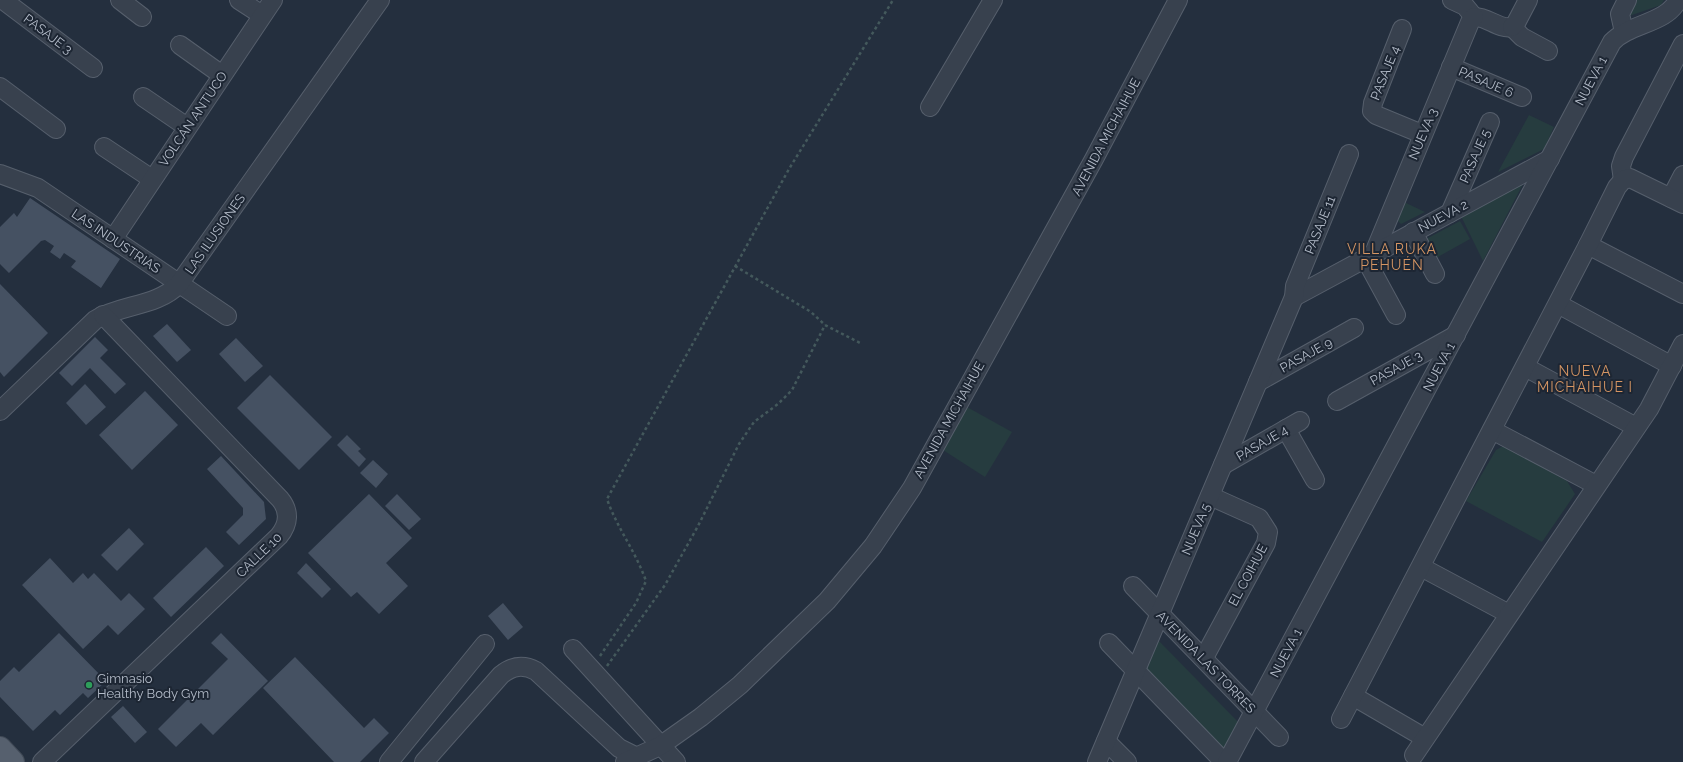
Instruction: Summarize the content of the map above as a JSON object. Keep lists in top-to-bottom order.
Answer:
{
  "streets": {
    "street": [
      "PASAJE 3",
      "PASAJE 4",
      "NUEVA 1",
      "PASAJE 6",
      "VOLCÁN ANTUCO",
      "NUEVA 3",
      "AVENIDA MICHAIHUE",
      "PASAJE 5",
      "NUEVA 2",
      "PASAJE 11",
      "LAS ILUSIONES",
      "LAS INDUSTRIAS",
      "PASAJE 9",
      "NUEVA 5",
      "CALLE 10",
      "EL COIHUE",
      "AVENIDA LAS TORRES"
    ]
  },
  "crossings": [
    ["PASAJE 3", "NUEVA 1"],
    ["PASAJE 4", "NUEVA 3"],
    ["PASAJE 4", "NUEVA 5"],
    ["NUEVA 1", "NUEVA 2"],
    ["NUEVA 1", "AVENIDA LAS TORRES"],
    ["PASAJE 6", "NUEVA 3"],
    ["VOLCÁN ANTUCO", "LAS INDUSTRIAS"],
    ["NUEVA 3", "NUEVA 2"],
    ["PASAJE 5", "NUEVA 2"],
    ["NUEVA 2", "PASAJE 11"],
    ["NUEVA 2", "NUEVA 5"],
    ["PASAJE 11", "NUEVA 5"],
    ["LAS ILUSIONES", "LAS INDUSTRIAS"],
    ["LAS ILUSIONES", "CALLE 10"],
    ["PASAJE 9", "NUEVA 5"],
    ["NUEVA 5", "EL COIHUE"],
    ["NUEVA 5", "AVENIDA LAS TORRES"],
    ["EL COIHUE", "AVENIDA LAS TORRES"]
  ],
  "districts": ["VILLA RUKA PEHUÉN", "NUEVA MICHAIHUE I"],
  "places": ["Gimnasio Healthy Body Gym"]
}
